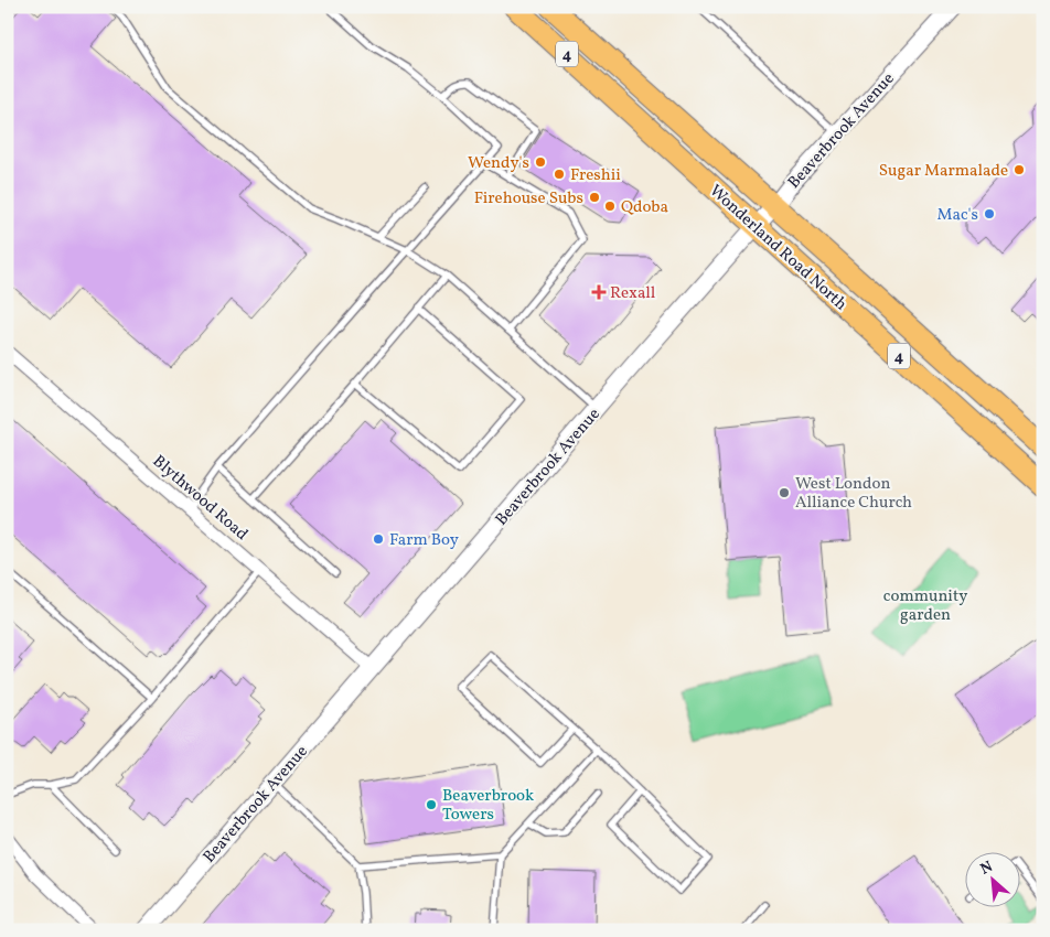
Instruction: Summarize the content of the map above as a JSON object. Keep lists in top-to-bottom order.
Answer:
{
  "streets": {
    "main road": ["4", "Wonderland Road North"],
    "street": ["Beaverbrook Avenue", "Blythwood Road"]
  },
  "crossings": [
    ["Beaverbrook Avenue", "Wonderland Road North"],
    ["Beaverbrook Avenue", "Blythwood Road"]
  ],
  "parks": ["community garden"],
  "places": {
    "other": [
      "Wendy's",
      "Sugar Marmalade",
      "Freshii",
      "Firehouse Subs",
      "Qdoba",
      "Mac's",
      "West London Alliance Church",
      "Farm Boy",
      "Beaverbrook Towers"
    ],
    "health": ["Rexall"]
  },
  "north": "top left"
}
